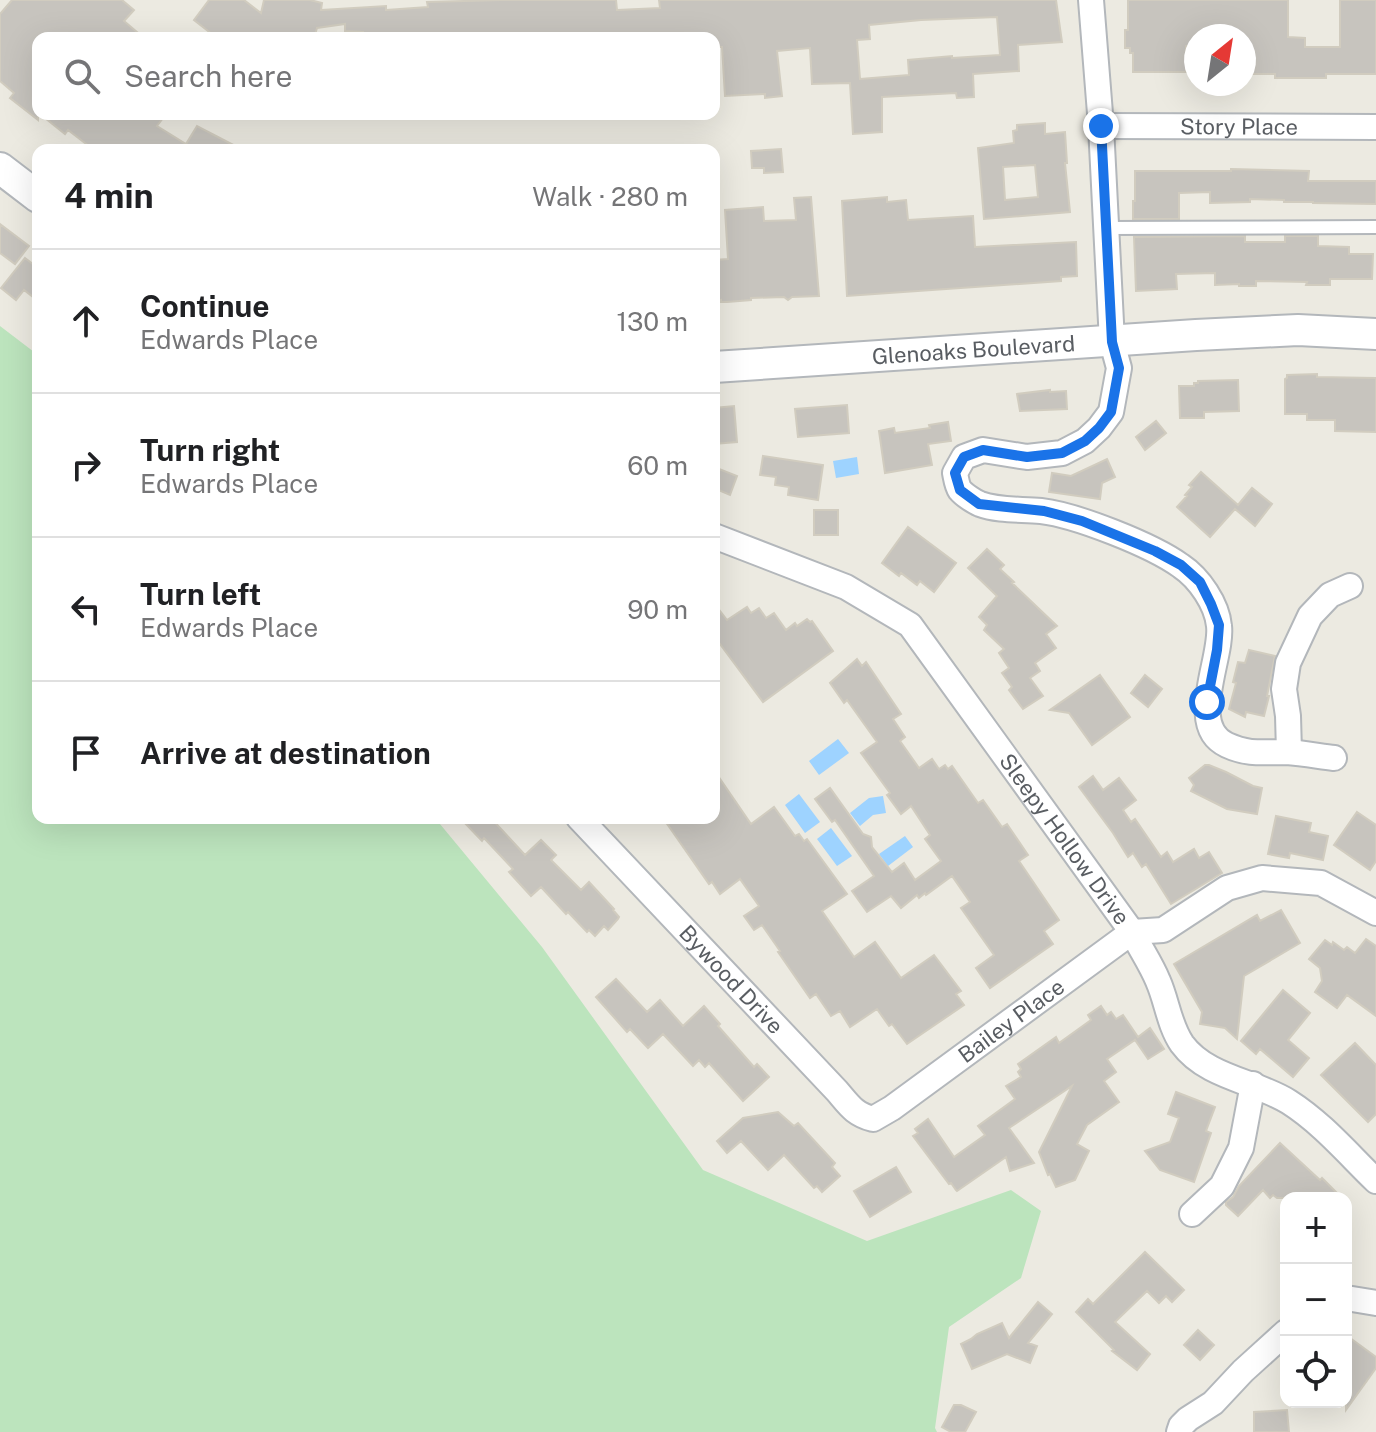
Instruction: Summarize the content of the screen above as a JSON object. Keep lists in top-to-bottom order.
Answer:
{
  "streets": {
    "street": [
      "Story Place",
      "Glenoaks Boulevard",
      "Sleepy Hollow Drive",
      "Bywood Drive",
      "Bailey Place"
    ]
  },
  "crossings": [
    ["Sleepy Hollow Drive", "Bailey Place"],
    ["Bywood Drive", "Bailey Place"]
  ],
  "north": "top right",
  "page": {
    "search": "Search here",
    "heading": ["4 min", "Walk · 280 m"],
    "list": [
      ["Continue", "Edwards Place", "130 m"],
      ["Turn right", "Edwards Place", "60 m"],
      ["Turn left", "Edwards Place", "90 m"],
      "Arrive at destination"
    ],
    "map_buttons": ["+", "−"]
  }
}
